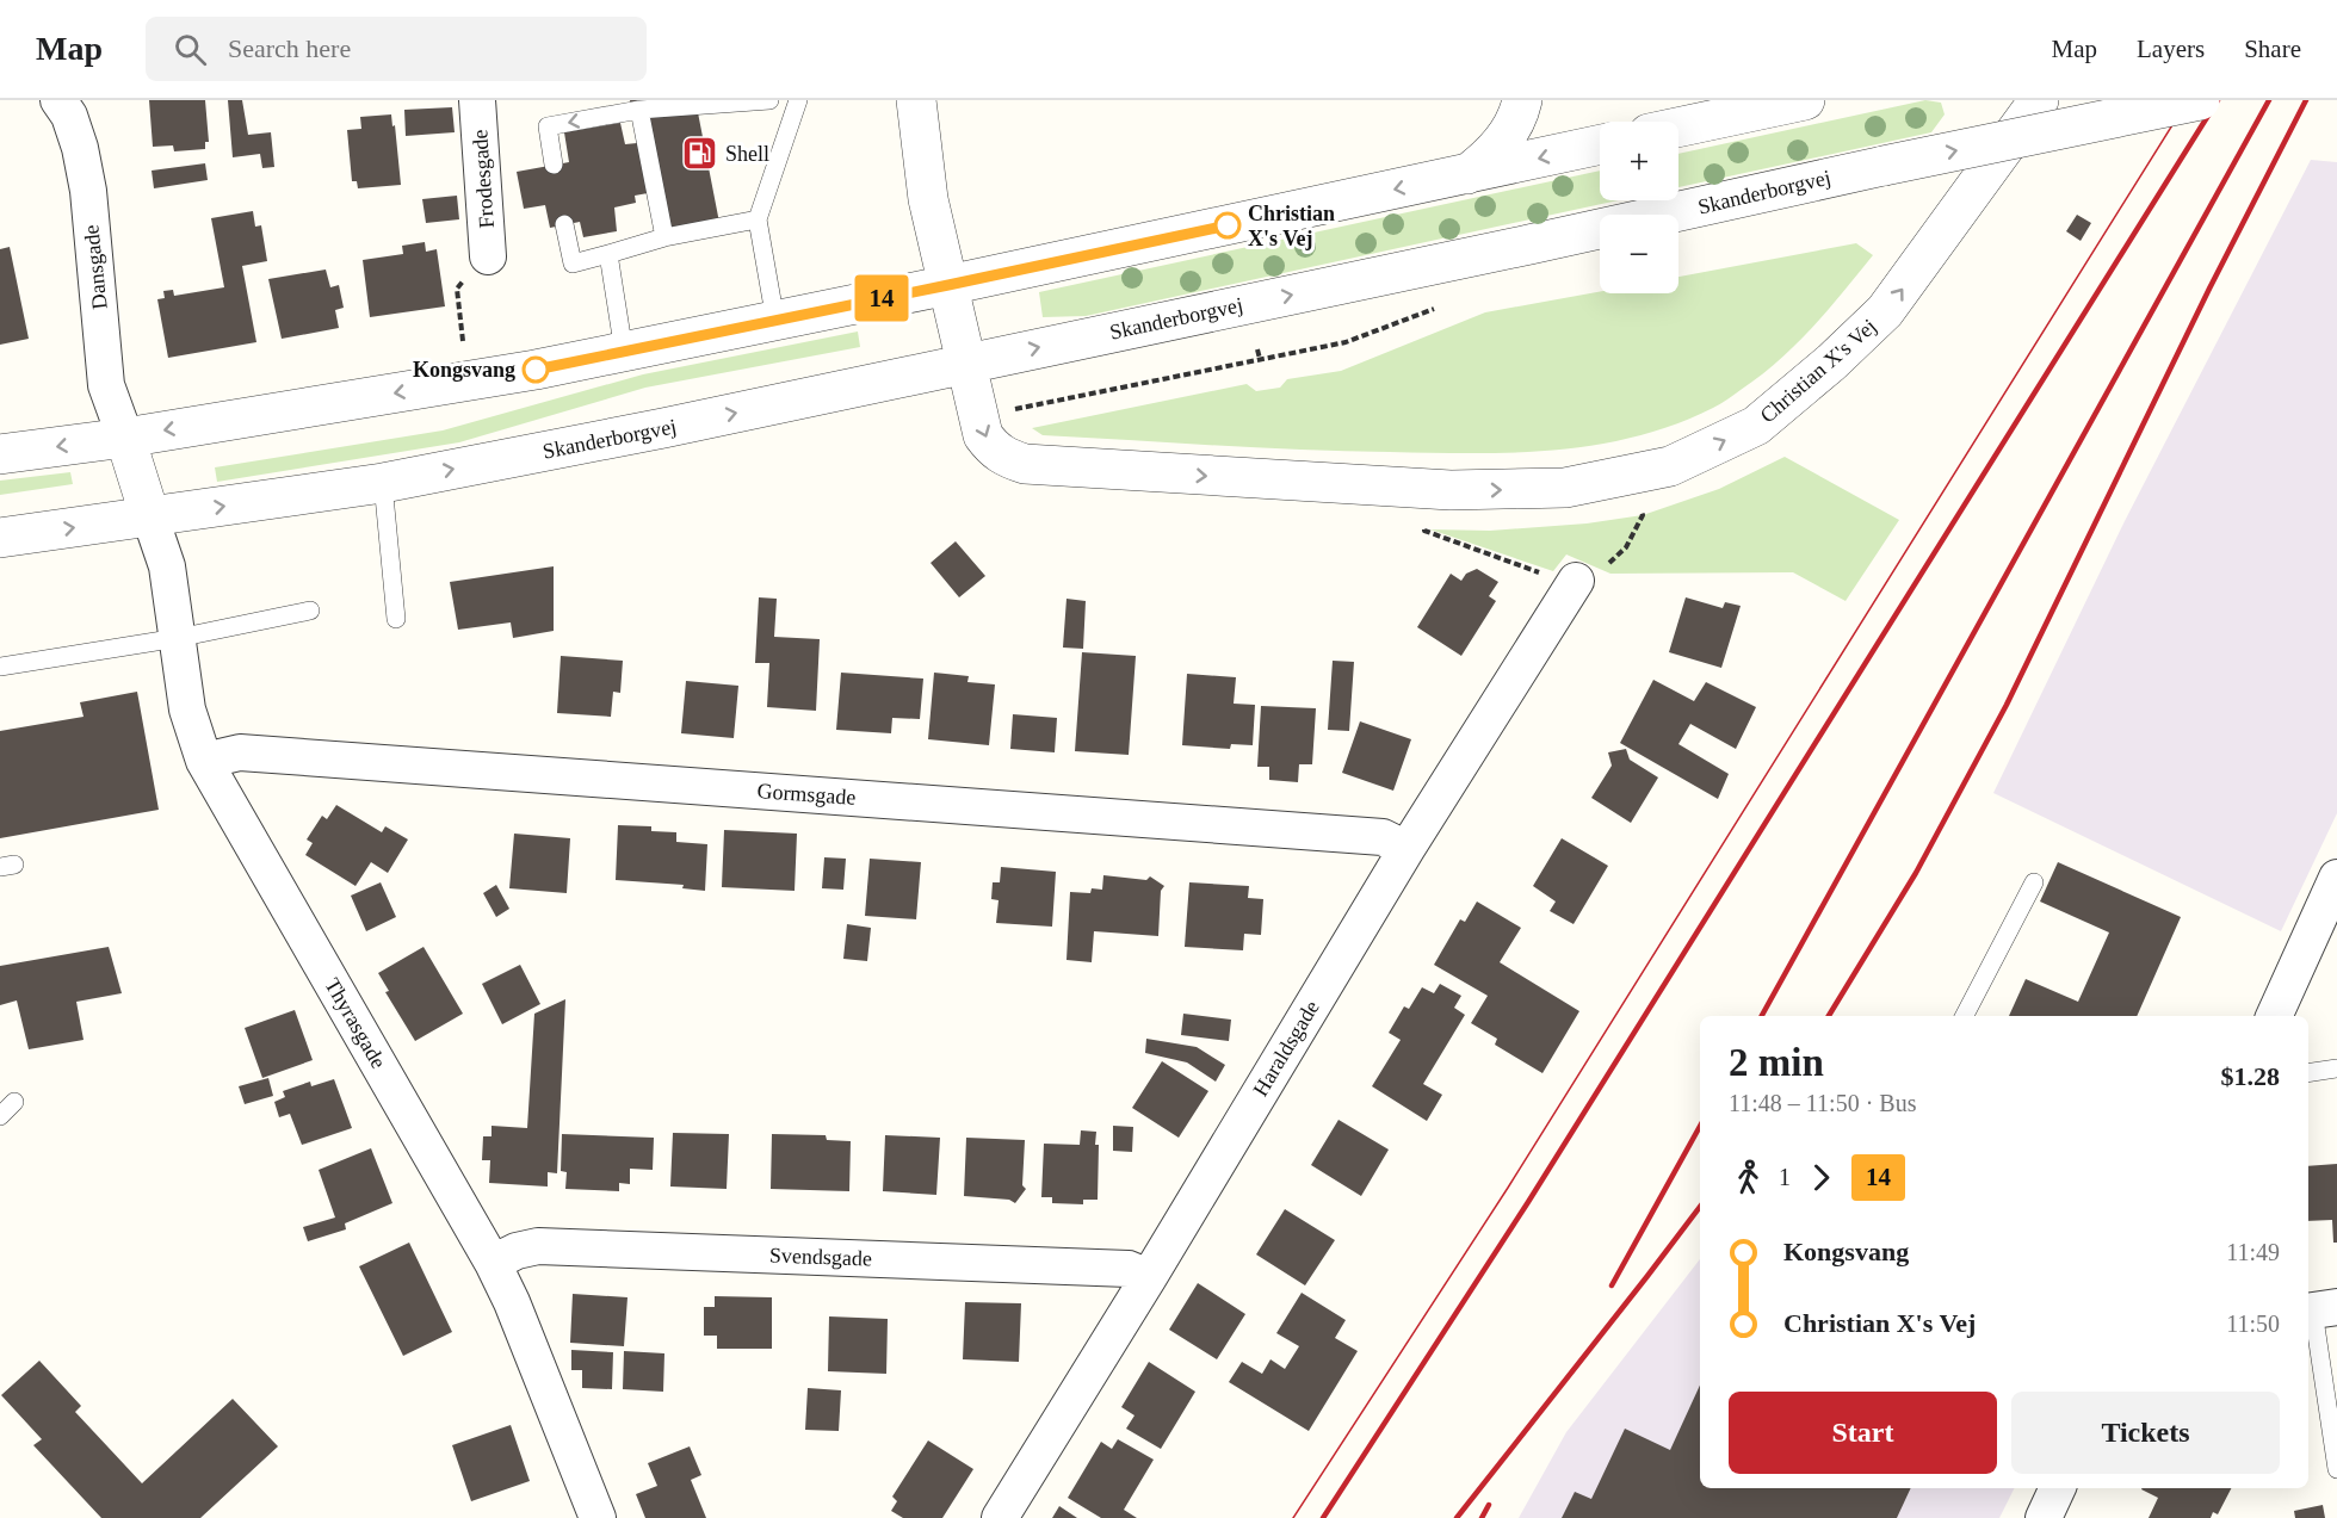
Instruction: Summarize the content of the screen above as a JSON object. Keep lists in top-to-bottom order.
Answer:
{
  "streets": {
    "street": [
      "Frodesgade",
      "Skanderborgvej",
      "Dansgade",
      "Christian X's Vej",
      "Gormsgade",
      "Thyrasgade",
      "Haraldsgade",
      "Svendsgade"
    ]
  },
  "crossings": [
    ["Skanderborgvej", "Christian X's Vej"],
    ["Skanderborgvej", "Thyrasgade"],
    ["Gormsgade", "Thyrasgade"],
    ["Gormsgade", "Haraldsgade"],
    ["Thyrasgade", "Svendsgade"],
    ["Haraldsgade", "Svendsgade"]
  ],
  "places": {
    "fuel station": ["Shell"],
    "other": ["Christian X's Vej", "Kongsvang"]
  },
  "lines": ["bus line 14"],
  "page": {
    "header": "Map",
    "search": "Search here",
    "nav": ["Map", "Layers", "Share"],
    "on_map": "14",
    "map_buttons": ["+", "−"],
    "heading": ["2 min", "11:48 – 11:50 · Bus", "$1.28"],
    "legs": ["1", "14"],
    "list": [
      {
        "name": "Kongsvang",
        "value": "11:49"
      },
      {
        "name": "Christian X's Vej",
        "value": "11:50"
      }
    ],
    "buttons": ["Start", "Tickets"]
  }
}
